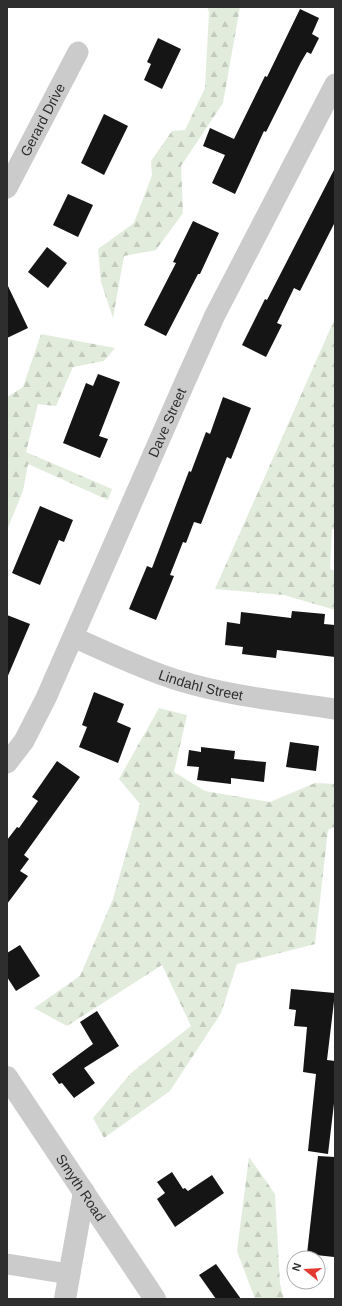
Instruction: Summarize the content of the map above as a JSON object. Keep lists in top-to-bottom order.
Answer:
{
  "streets": {
    "street": [
      "Gerard Drive",
      "Dave Street",
      "Lindahl Street",
      "Smyth Road"
    ]
  },
  "crossings": [
    ["Dave Street", "Lindahl Street"]
  ],
  "north": "left"
}
